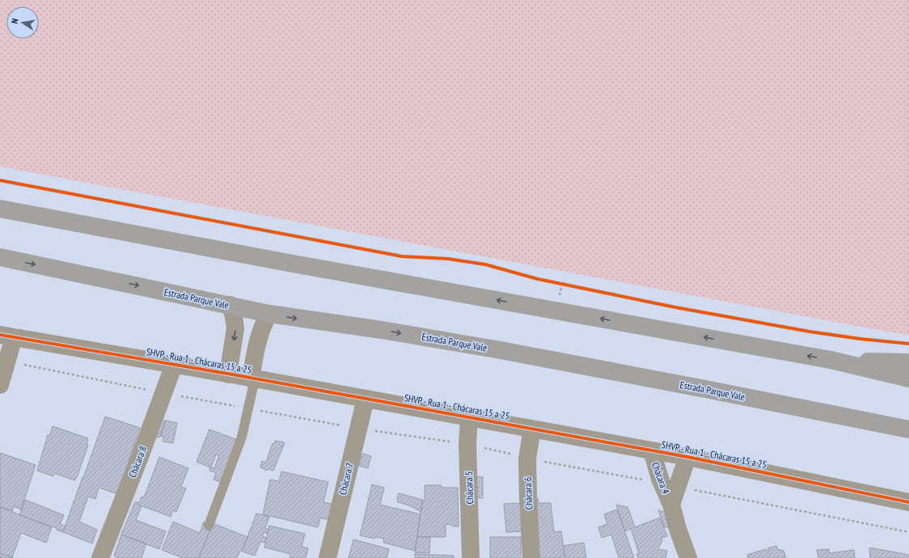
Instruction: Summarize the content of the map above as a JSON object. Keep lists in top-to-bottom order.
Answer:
{
  "streets": {
    "main road": ["Estrada Parque Vale"],
    "street": [
      "SHVP - Rua 1 - Chácaras 15 a 25",
      "Chácara 8",
      "Chácara 4",
      "Chácara 7",
      "Chácara 5",
      "Chácara 6"
    ]
  },
  "crossings": [
    ["SHVP - Rua 1 - Chácaras 15 a 25", "Chácara 8"],
    ["SHVP - Rua 1 - Chácaras 15 a 25", "Chácara 4"],
    ["SHVP - Rua 1 - Chácaras 15 a 25", "Chácara 7"],
    ["SHVP - Rua 1 - Chácaras 15 a 25", "Chácara 5"],
    ["SHVP - Rua 1 - Chácaras 15 a 25", "Chácara 6"]
  ],
  "north": "left"
}
